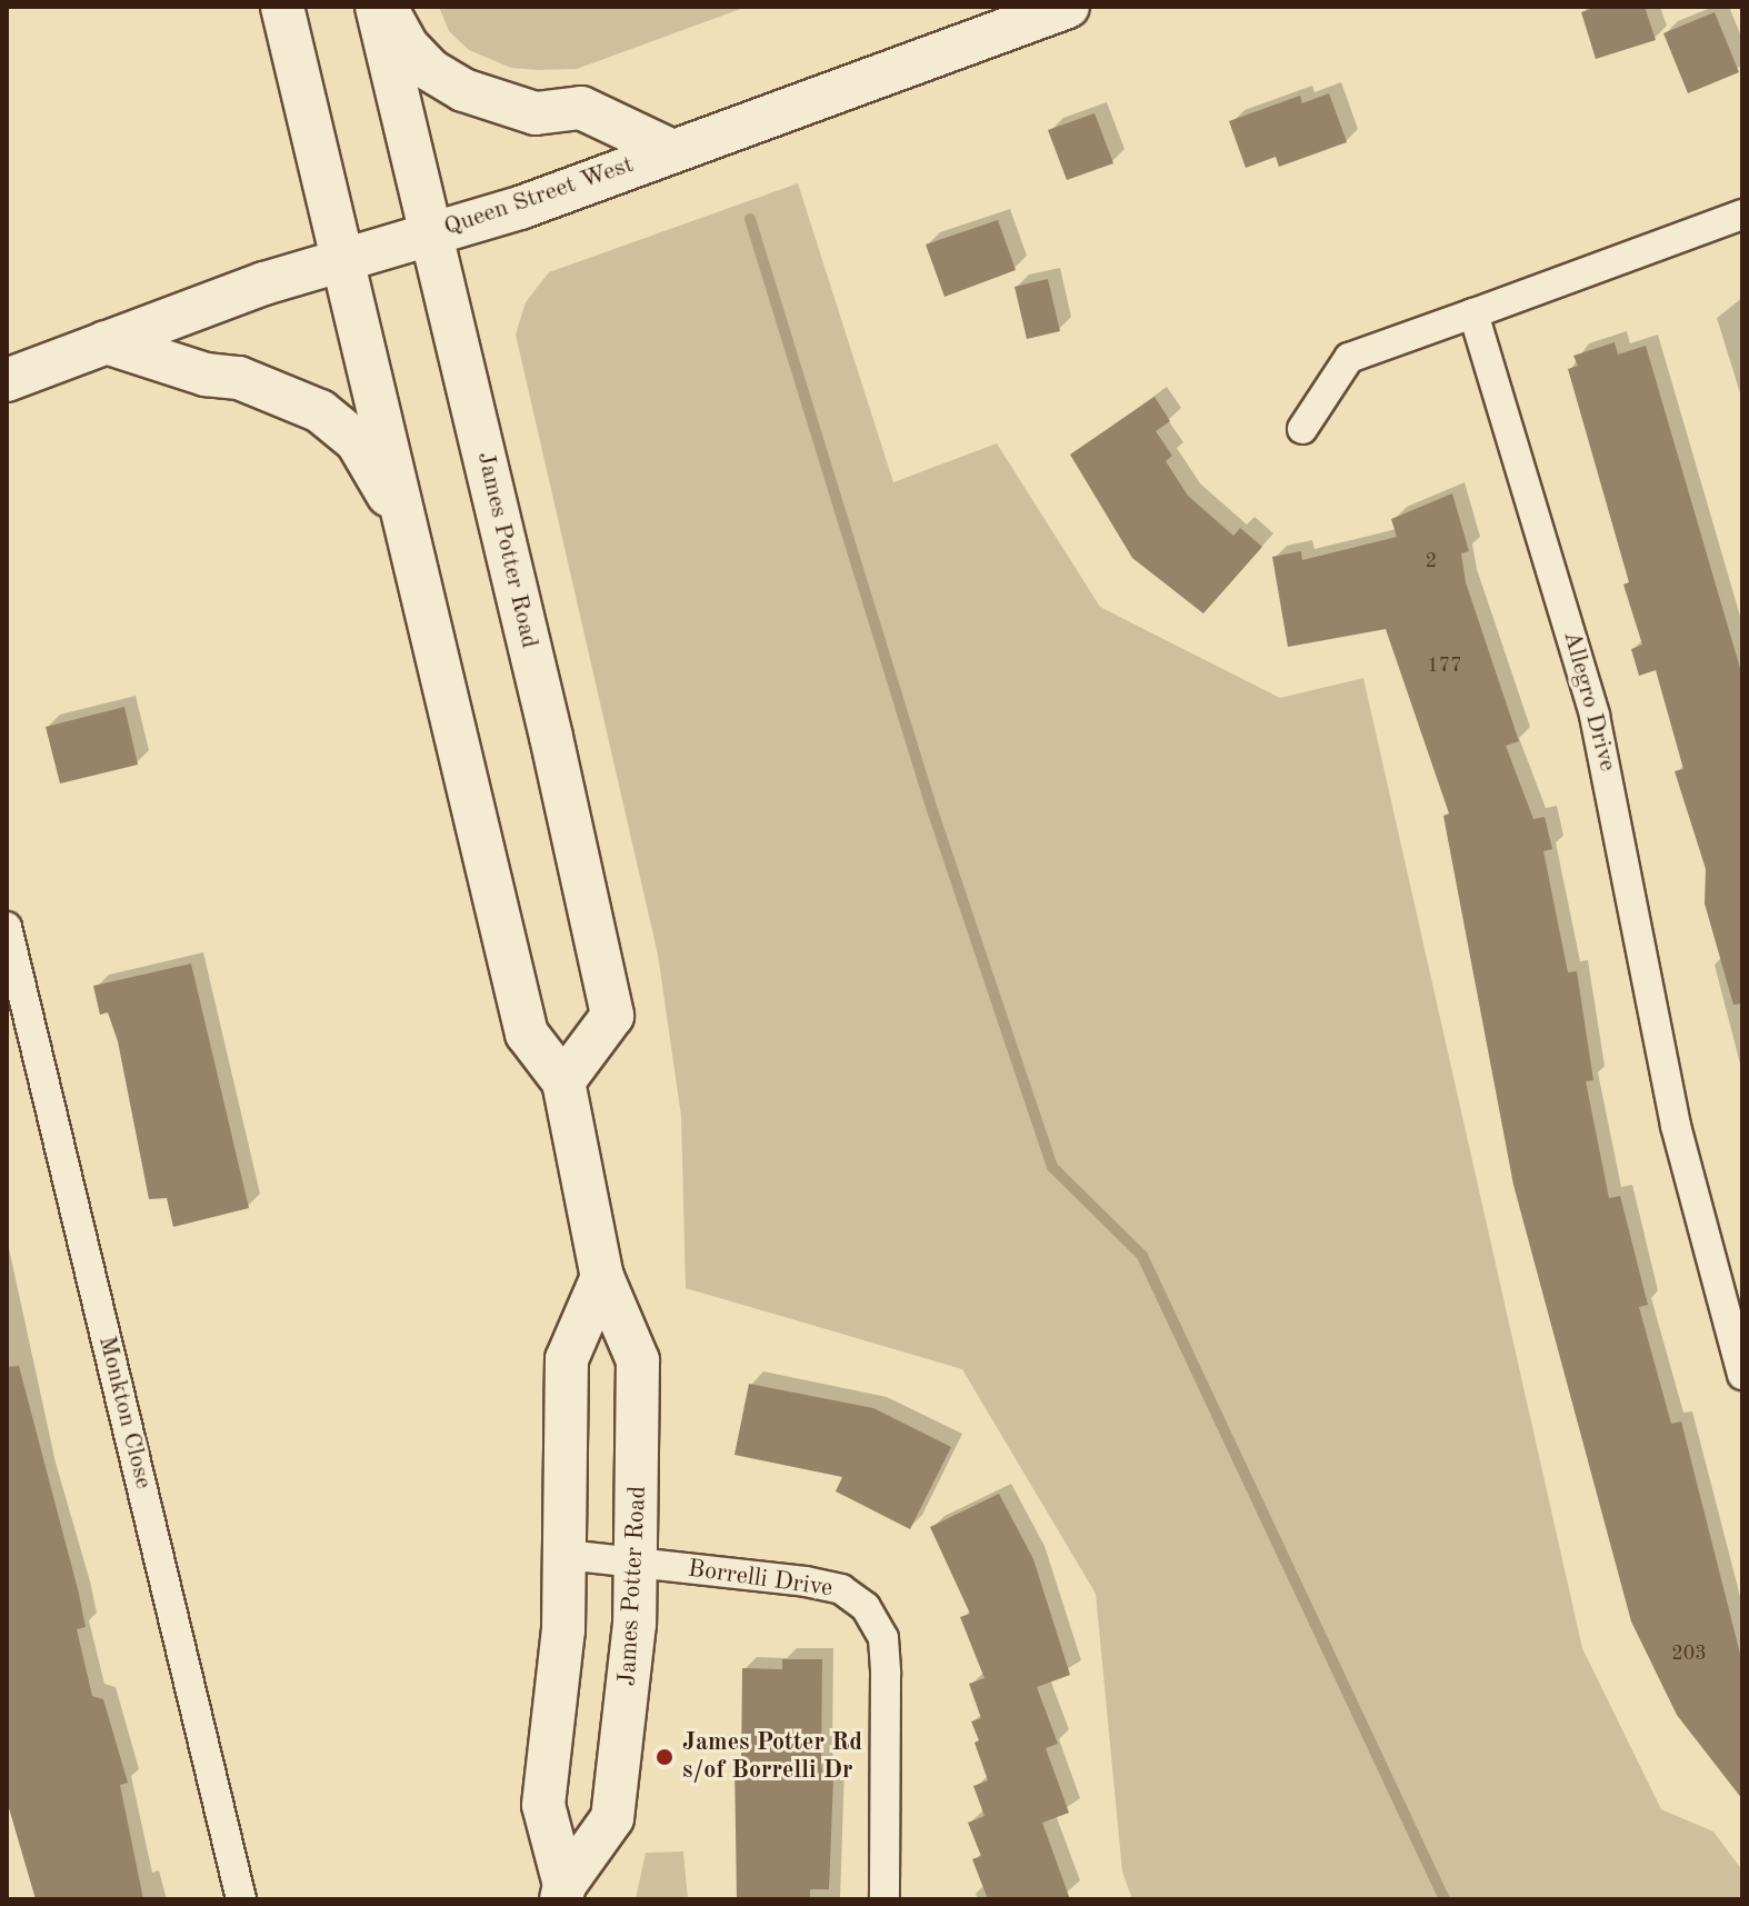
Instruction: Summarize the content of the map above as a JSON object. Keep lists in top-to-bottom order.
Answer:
{
  "streets": {
    "main road": ["Queen Street West", "James Potter Road"],
    "street": ["Allegro Drive", "Monkton Close", "Borrelli Drive"]
  },
  "crossings": [
    ["Queen Street West", "James Potter Road"],
    ["James Potter Road", "Borrelli Drive"]
  ],
  "places": ["James Potter Rd s/of Borrelli Dr"],
  "house_numbers": ["2", "177", "203"]
}
